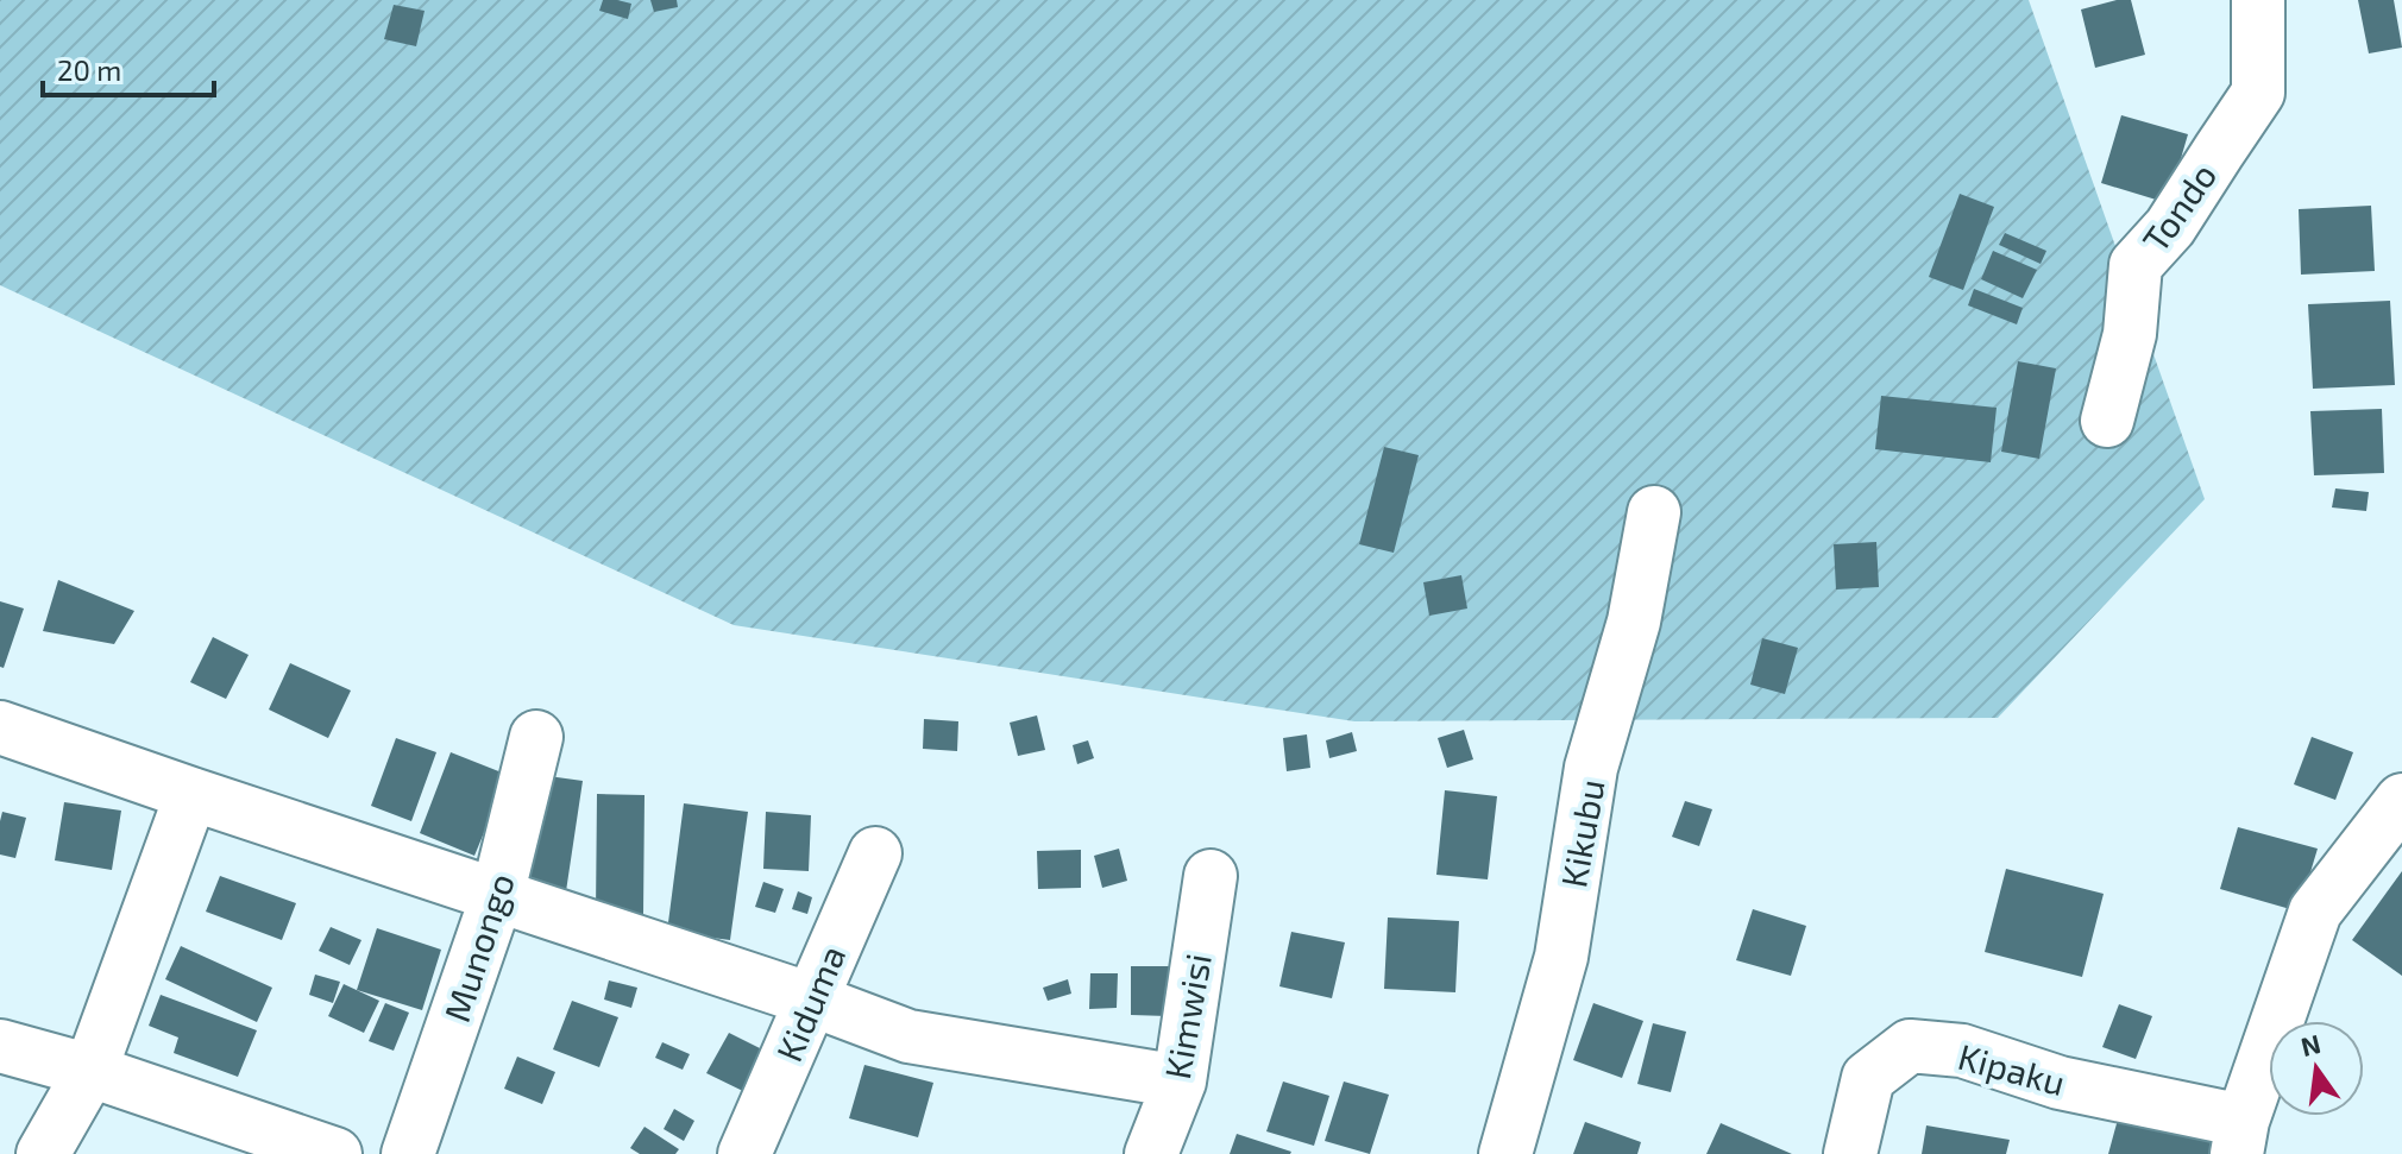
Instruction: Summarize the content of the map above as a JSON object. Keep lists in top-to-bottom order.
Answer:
{
  "streets": {
    "street": [
      "Tondo",
      "Kikubu",
      "Munongo",
      "Kiduma",
      "Kimwisi",
      "Kipaku"
    ]
  },
  "scale_bar": "20 m",
  "north": "top"
}
